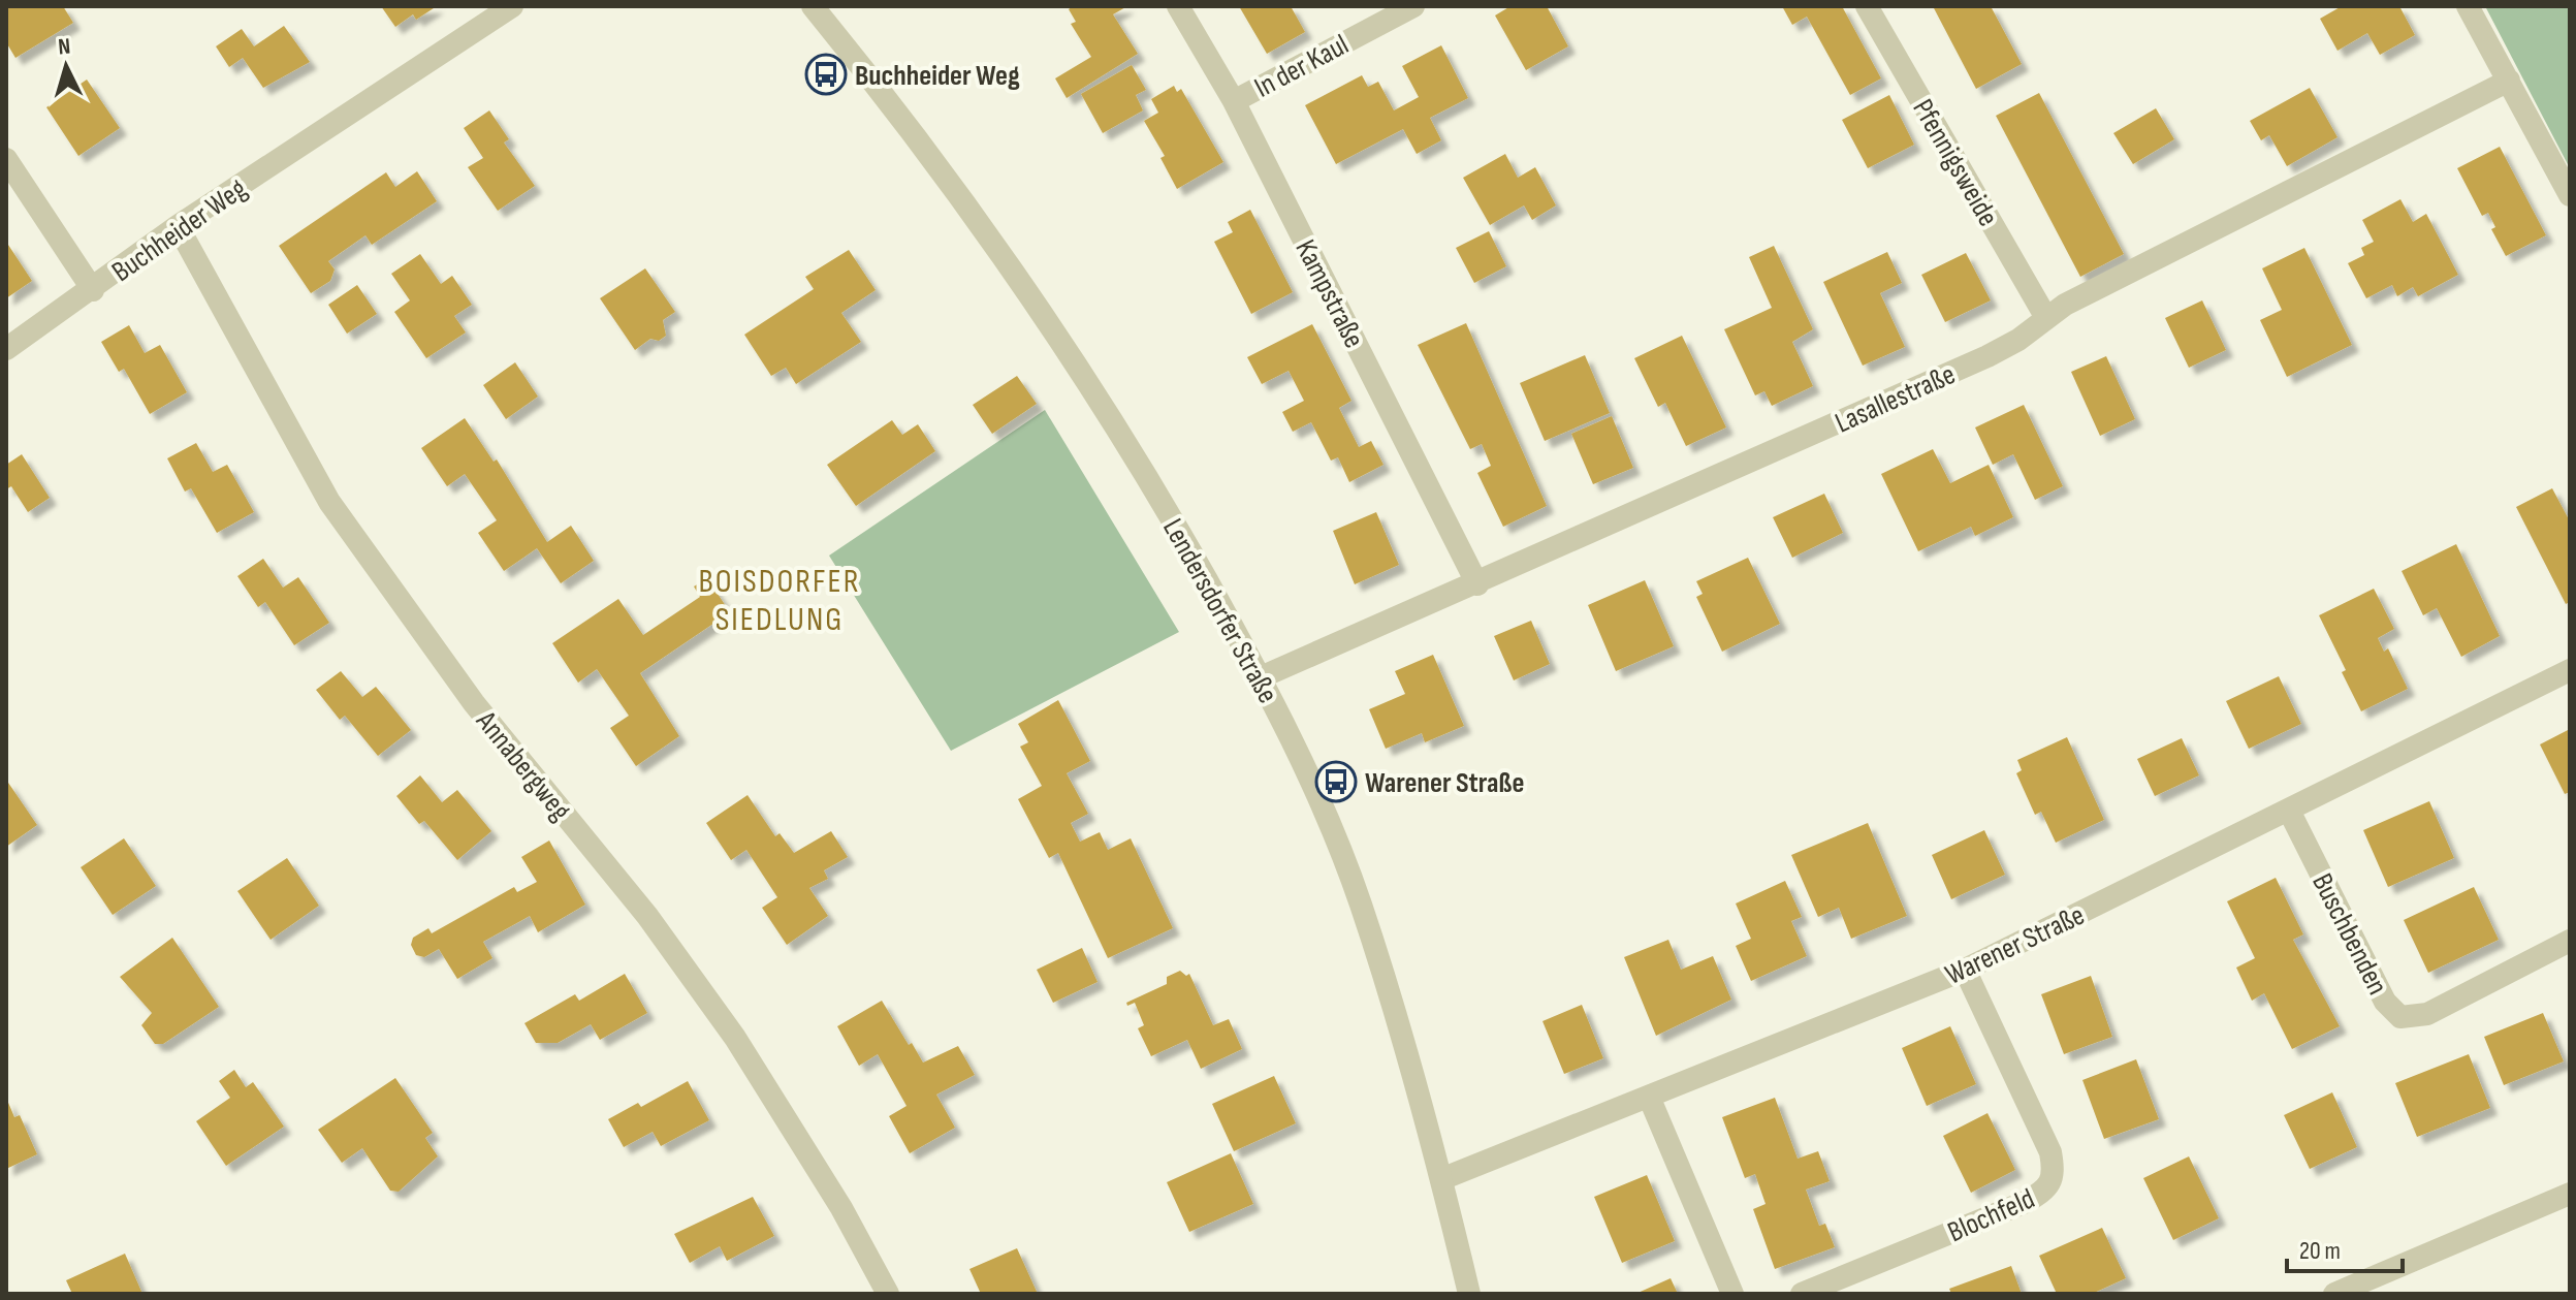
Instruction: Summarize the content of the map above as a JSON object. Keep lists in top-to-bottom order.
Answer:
{
  "streets": {
    "street": [
      "In der Kaul",
      "Pfennigsweide",
      "Buchheider Weg",
      "Kampstraße",
      "Lasallestraße",
      "Lendersdorfer Straße",
      "Annabergweg",
      "Buschbenden",
      "Warener Straße",
      "Blochfeld"
    ]
  },
  "crossings": [
    ["In der Kaul", "Kampstraße"],
    ["Pfennigsweide", "Lasallestraße"],
    ["Buchheider Weg", "Annabergweg"],
    ["Kampstraße", "Lasallestraße"],
    ["Lasallestraße", "Lendersdorfer Straße"],
    ["Lendersdorfer Straße", "Warener Straße"],
    ["Buschbenden", "Warener Straße"],
    ["Warener Straße", "Blochfeld"]
  ],
  "districts": ["BOISDORFER SIEDLUNG"],
  "places": {
    "bus stop": ["Buchheider Weg", "Warener Straße"]
  },
  "scale_bar": "20 m",
  "north": "top"
}
